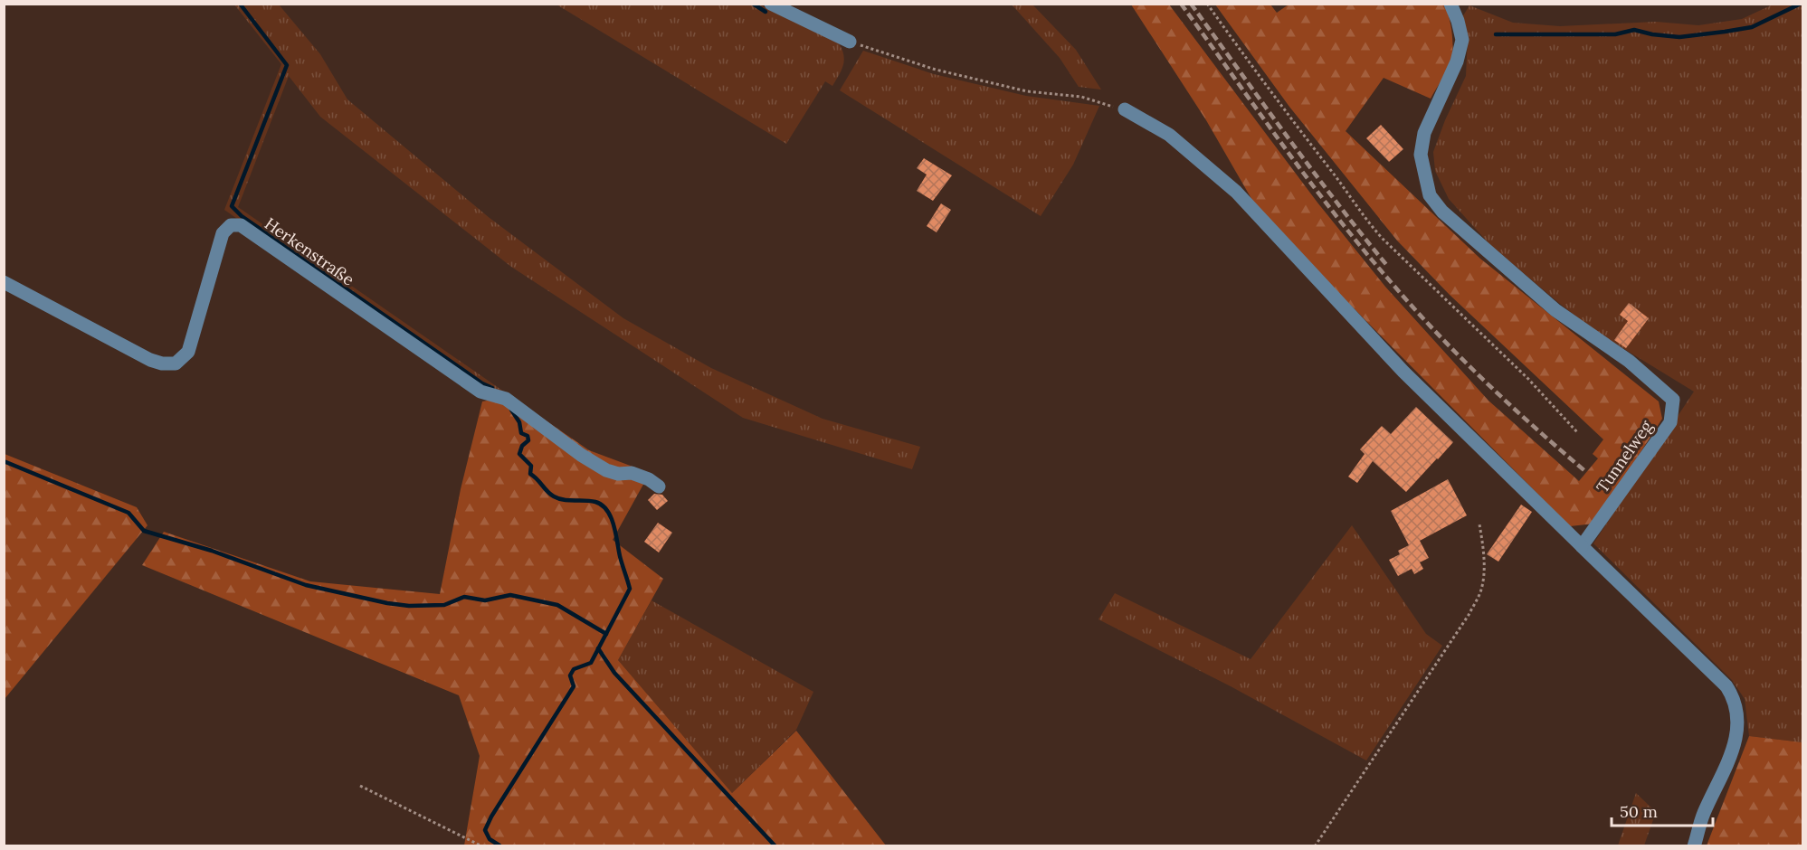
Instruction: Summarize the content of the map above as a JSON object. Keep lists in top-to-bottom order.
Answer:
{
  "streets": {
    "street": ["Herkenstraße", "Tunnelweg"]
  },
  "scale_bar": "50 m"
}
